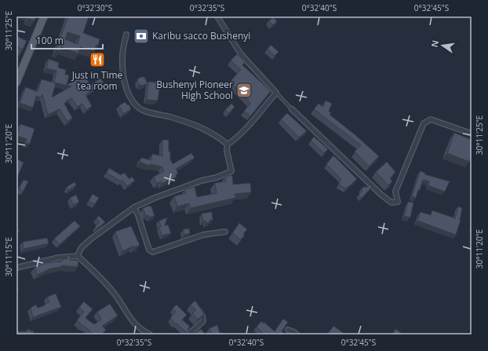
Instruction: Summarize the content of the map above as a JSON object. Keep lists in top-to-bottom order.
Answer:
{
  "places": {
    "bank": ["Karibu sacco Bushenyi"],
    "restaurant": ["Just in Time tea room"],
    "school or university": ["Bushenyi Pioneer High School"]
  },
  "scale_bar": "100 m",
  "north": "left",
  "coordinates": [
    "0°32'30\"S",
    "0°32'35\"S",
    "0°32'40\"S",
    "0°32'45\"S",
    "30°11'25\"E",
    "30°11'20\"E",
    "30°11'15\"E"
  ]
}
